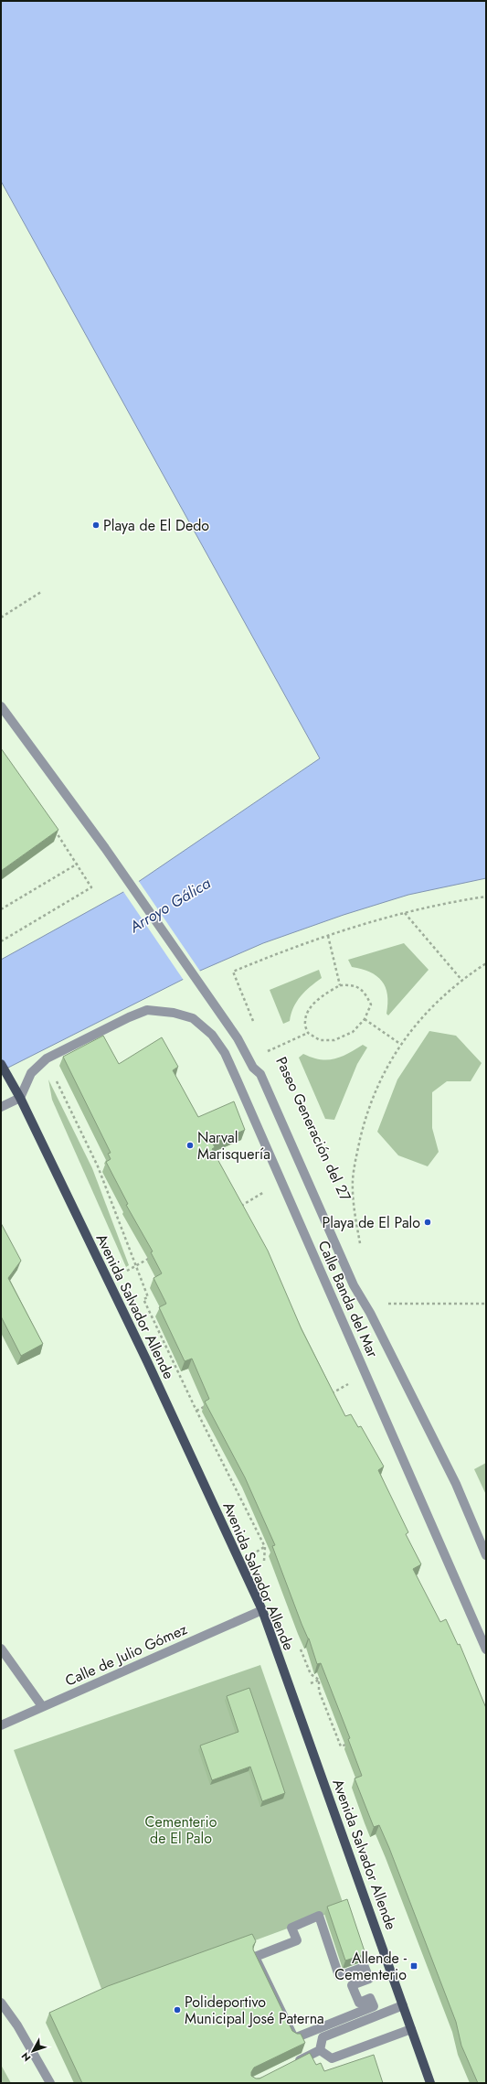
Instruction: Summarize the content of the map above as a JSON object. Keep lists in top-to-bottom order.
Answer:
{
  "streets": {
    "main road": ["Avenida Salvador Allende"],
    "street": ["Calle Banda del Mar", "Calle de Julio Gómez"],
    "path": ["Paseo Generación del 27"]
  },
  "crossings": [
    ["Calle Banda del Mar", "Avenida Salvador Allende"],
    ["Avenida Salvador Allende", "Calle de Julio Gómez"]
  ],
  "water": ["Arroyo Gálica"],
  "parks": ["Cementerio de El Palo"],
  "places": {
    "other": [
      "Playa de El Dedo",
      "Narval Marisquería",
      "Playa de El Palo",
      "Polideportivo Municipal José Paterna"
    ],
    "transit": ["Allende - Cementerio"]
  },
  "north": "bottom left"
}
